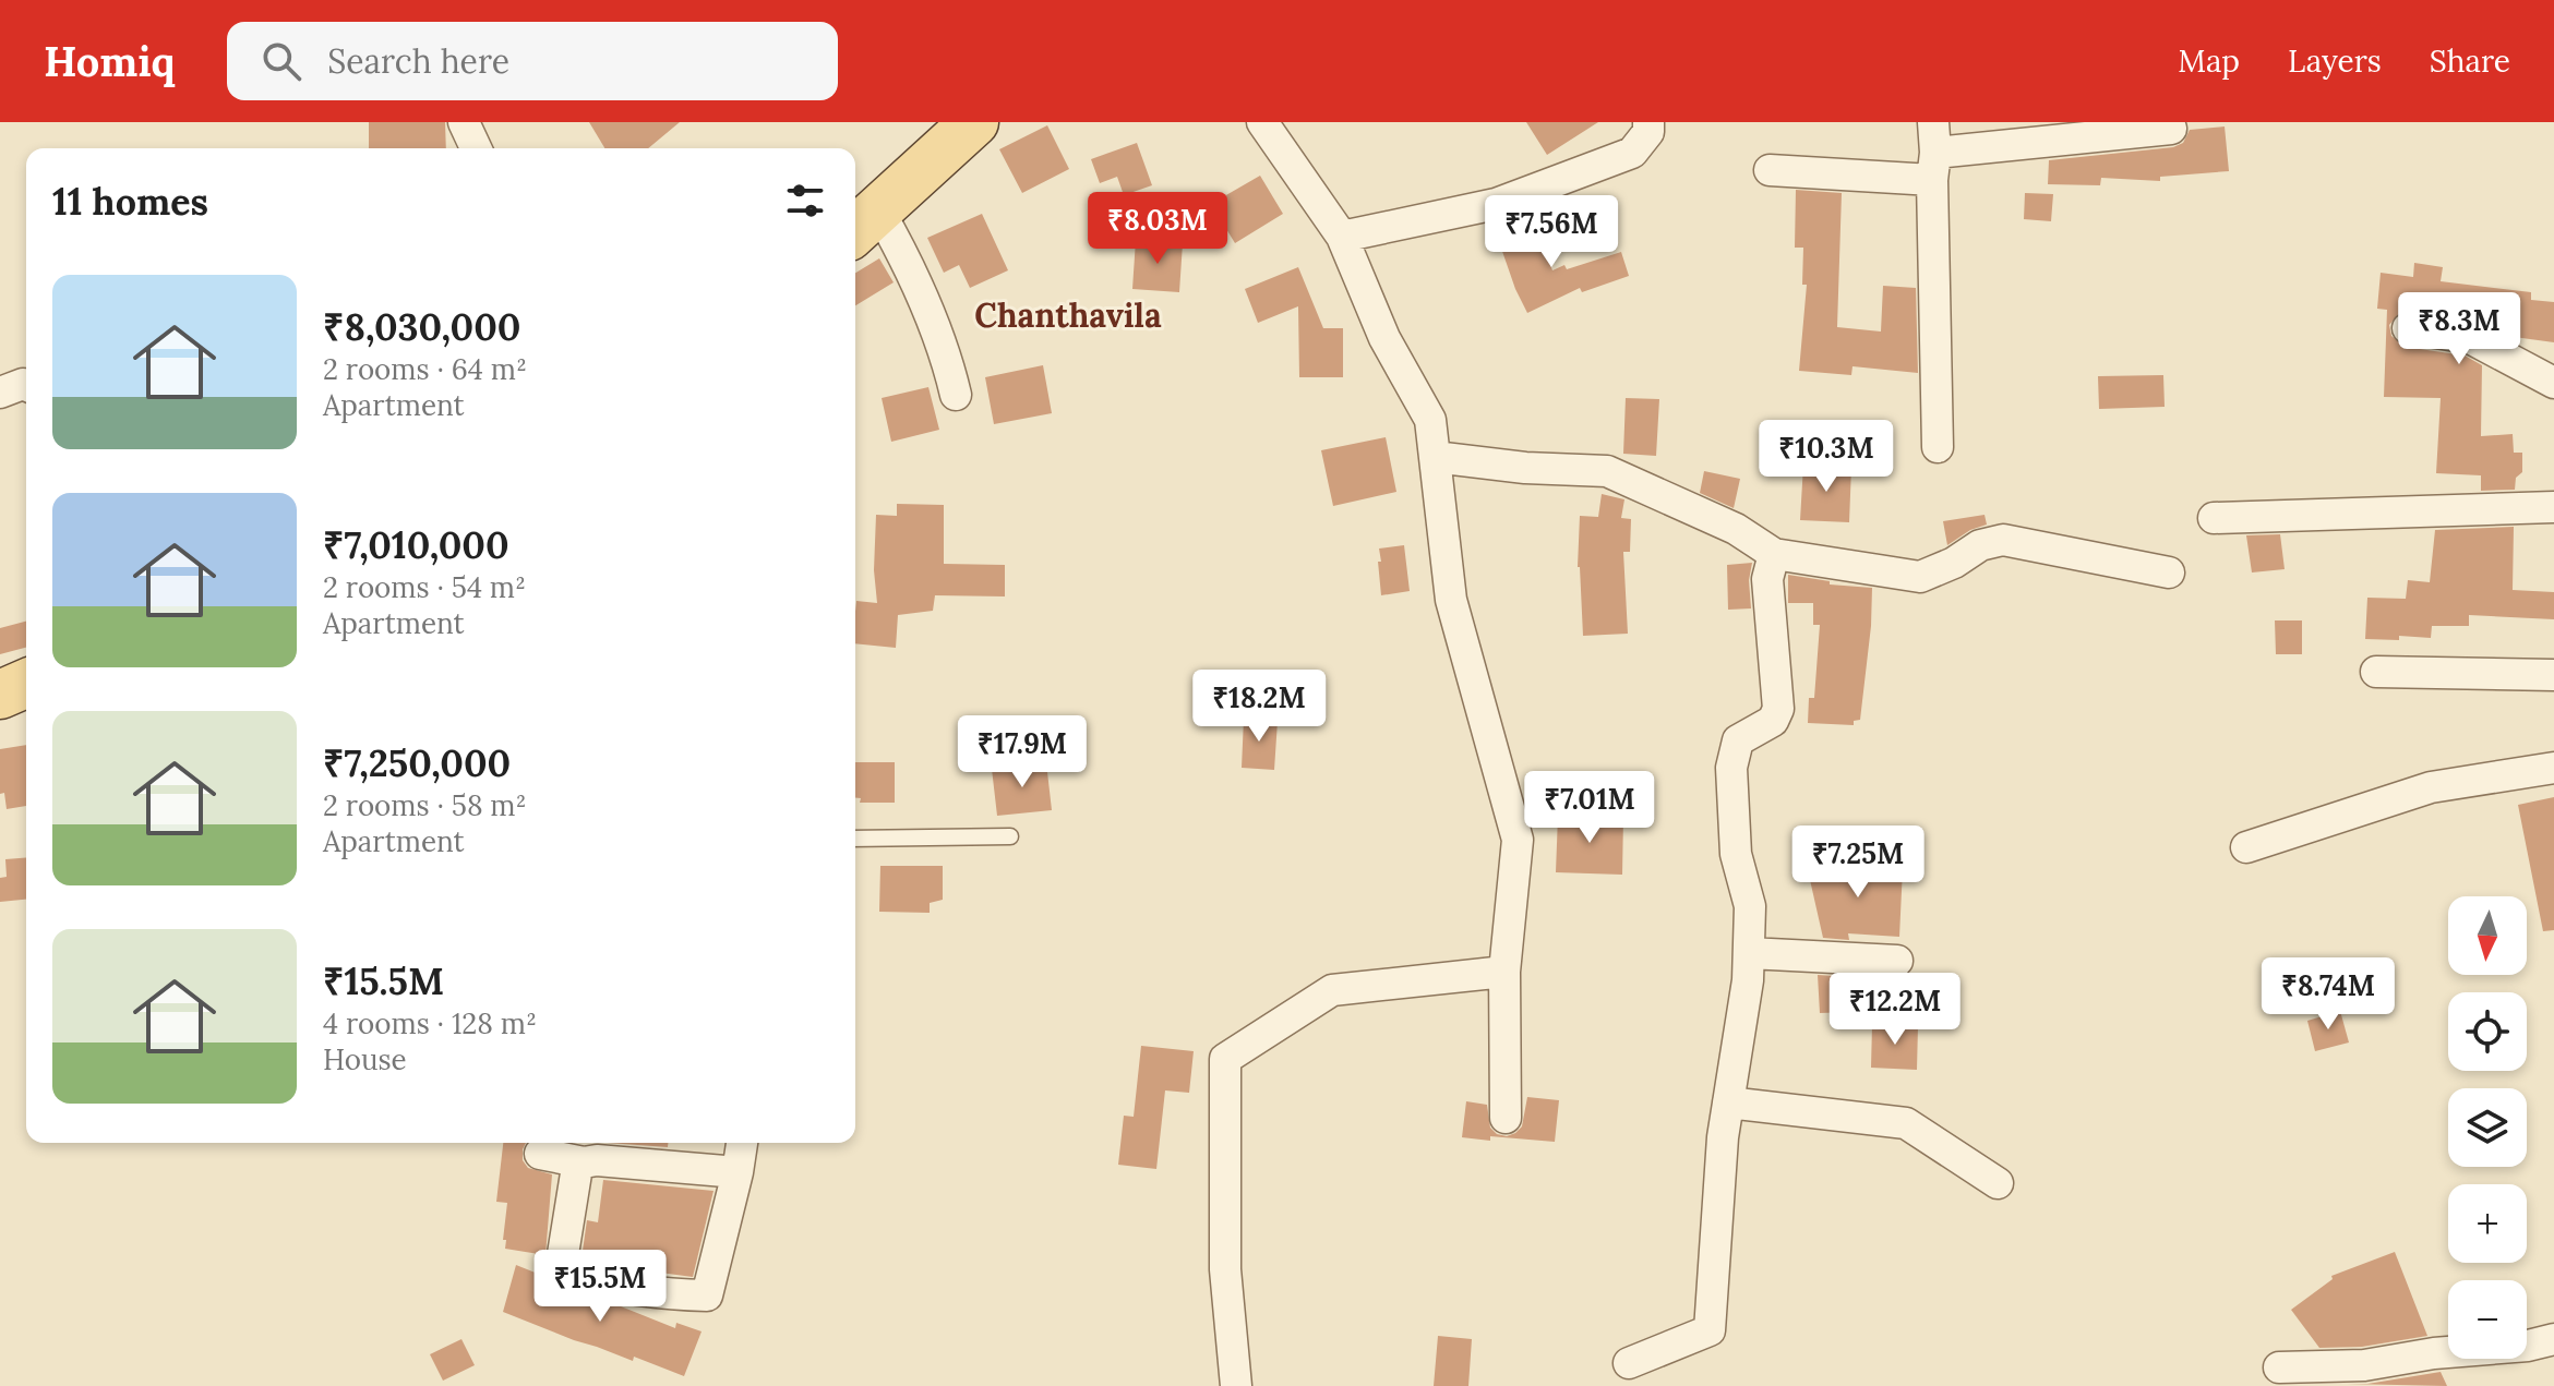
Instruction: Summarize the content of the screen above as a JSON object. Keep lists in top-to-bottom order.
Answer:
{
  "districts": ["Chanthavila"],
  "north": "bottom",
  "page": {
    "header": "Homiq",
    "search": "Search here",
    "nav": ["Map", "Layers", "Share"],
    "heading": "11 homes",
    "price": [
      "₹8.03M",
      "₹7.56M",
      "₹8.3M",
      "₹10.3M",
      "₹18.2M",
      "₹17.9M",
      "₹7.01M",
      "₹7.25M",
      "₹8.74M",
      "₹12.2M",
      "₹15.5M"
    ],
    "list": [
      {
        "name": "₹8,030,000",
        "note": "2 rooms · 64 m² · Apartment"
      },
      {
        "name": "₹7,010,000",
        "note": "2 rooms · 54 m² · Apartment"
      },
      {
        "name": "₹7,250,000",
        "note": "2 rooms · 58 m² · Apartment"
      },
      {
        "name": "₹15.5M",
        "note": "4 rooms · 128 m² · House"
      }
    ],
    "map_buttons": ["+", "−"]
  }
}
